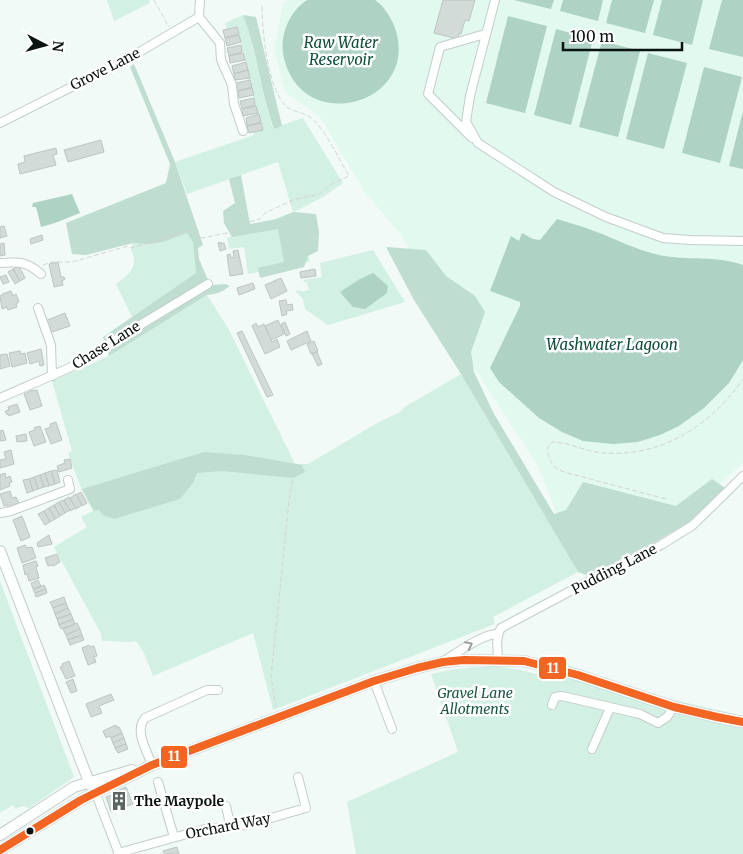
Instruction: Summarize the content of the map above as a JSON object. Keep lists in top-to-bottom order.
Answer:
{
  "streets": {
    "street": [
      "Grove Lane",
      "Chase Lane",
      "Pudding Lane",
      "Orchard Way"
    ]
  },
  "water": ["Raw Water Reservoir", "Washwater Lagoon"],
  "parks": ["Gravel Lane Allotments"],
  "places": {
    "building": ["The Maypole"]
  },
  "lines": ["transit line 11"],
  "scale_bar": "100 m",
  "north": "right"
}
